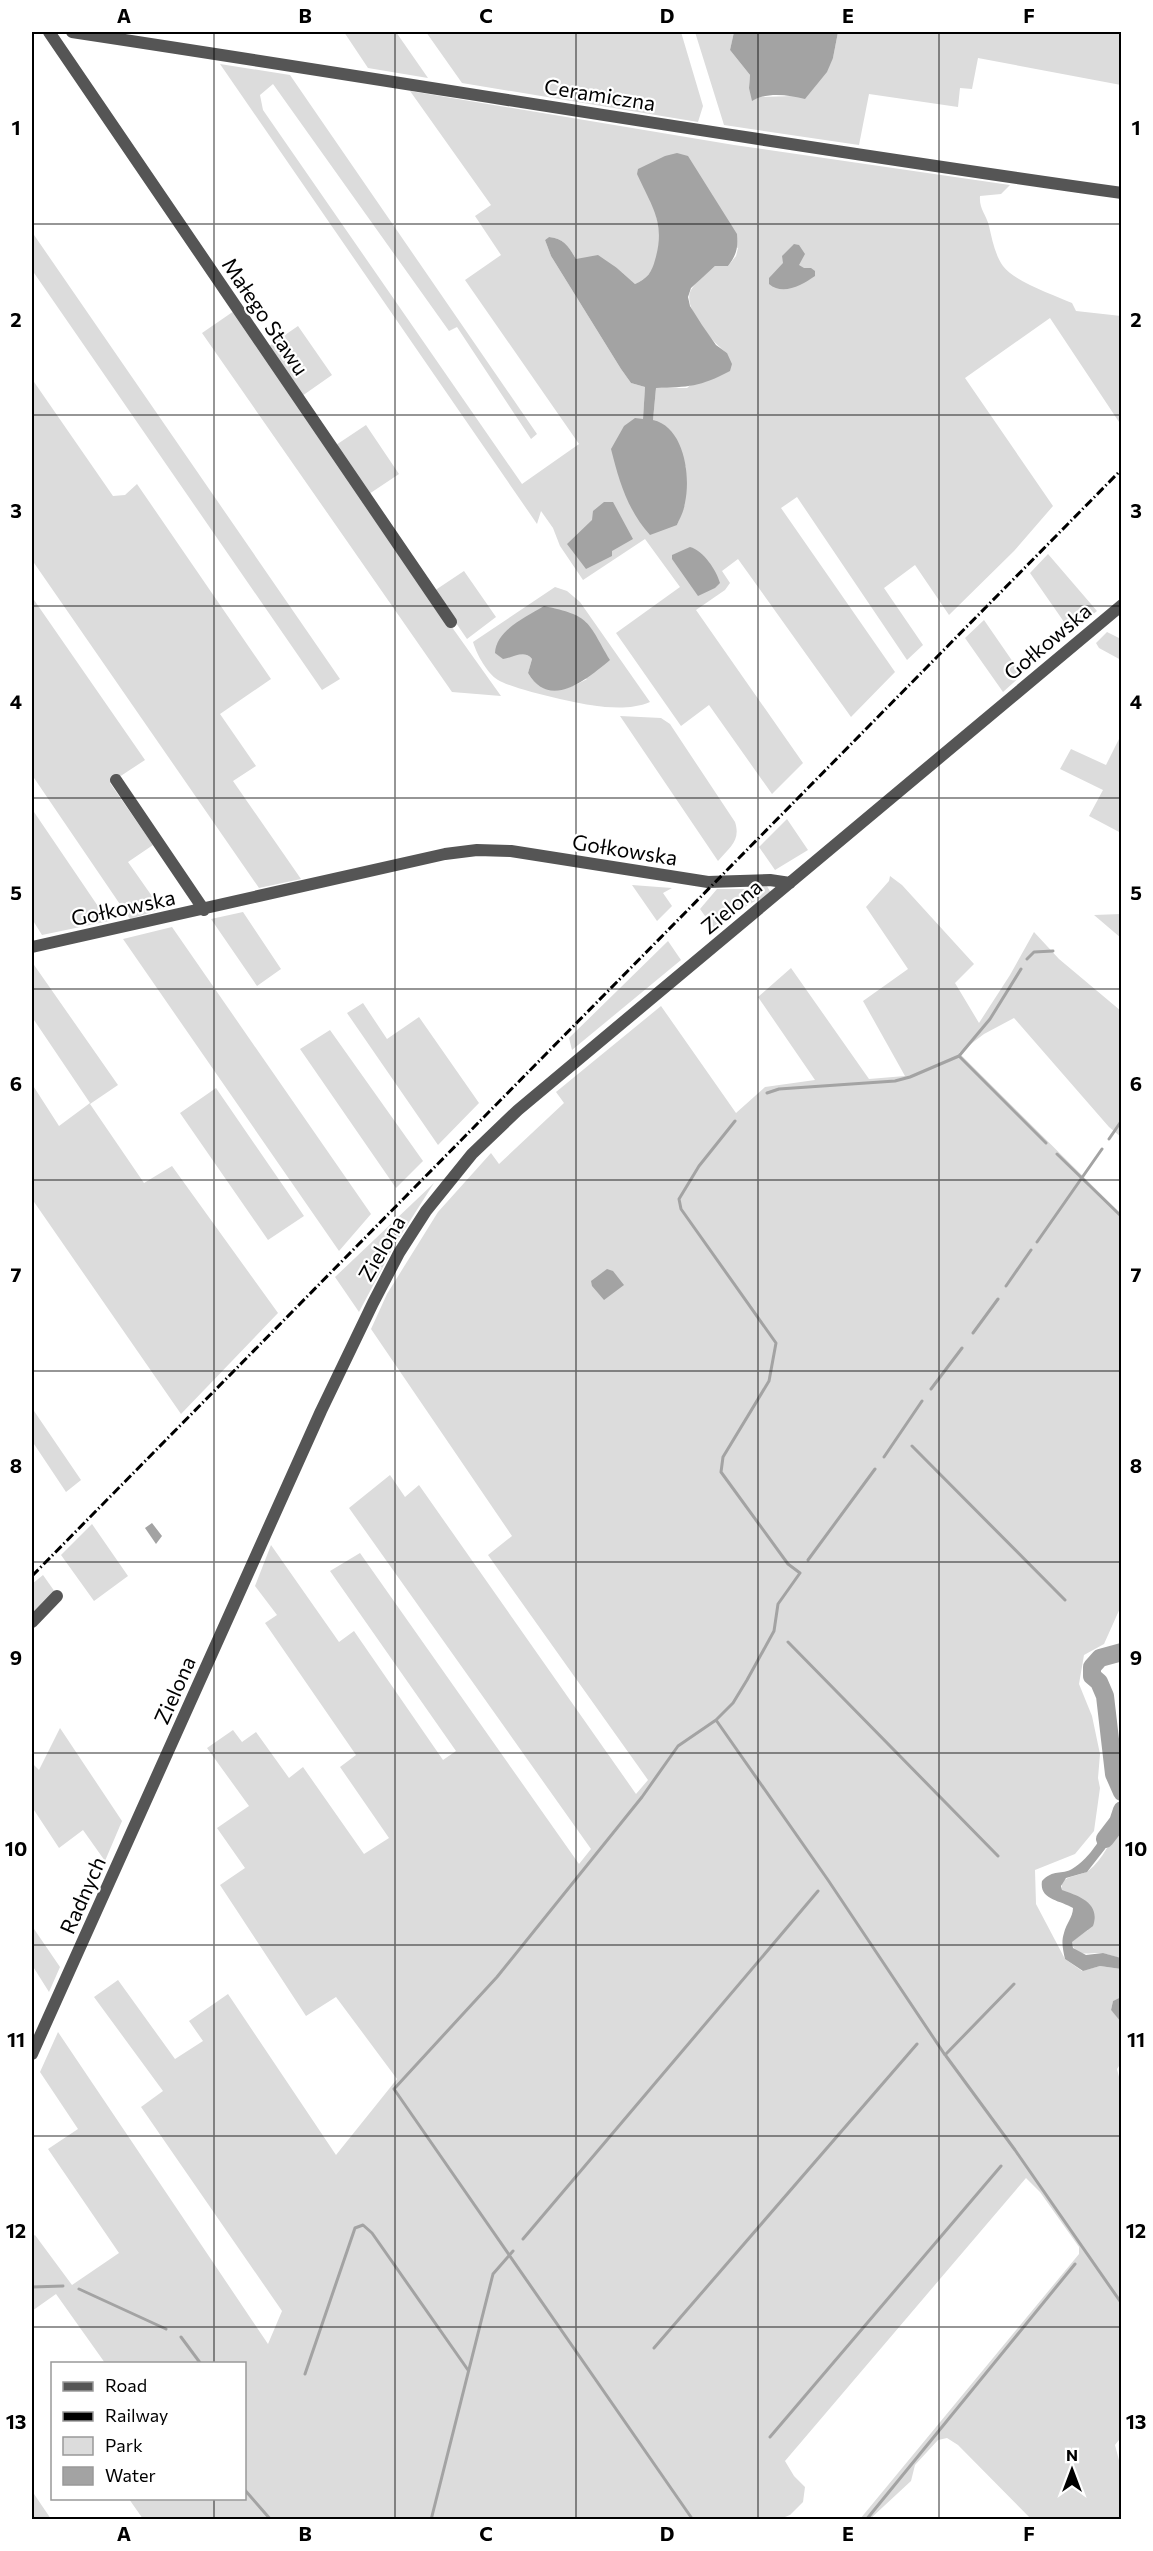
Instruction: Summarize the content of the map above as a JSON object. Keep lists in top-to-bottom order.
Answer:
{
  "streets": {
    "street": [
      "Ceramiczna",
      "Małego Stawu",
      "Gołkowska",
      "Zielona",
      "Radnych"
    ]
  },
  "crossings": [
    ["Gołkowska", "Zielona"],
    ["Zielona", "Radnych"]
  ],
  "legend": [
    "Road",
    "Railway",
    "Park",
    "Water"
  ],
  "north": "top",
  "grid": {
    "columns": [
      "A",
      "B",
      "C",
      "D",
      "E",
      "F"
    ],
    "rows": [
      "1",
      "2",
      "3",
      "4",
      "5",
      "6",
      "7",
      "8",
      "9",
      "10",
      "11",
      "12",
      "13"
    ]
  }
}
